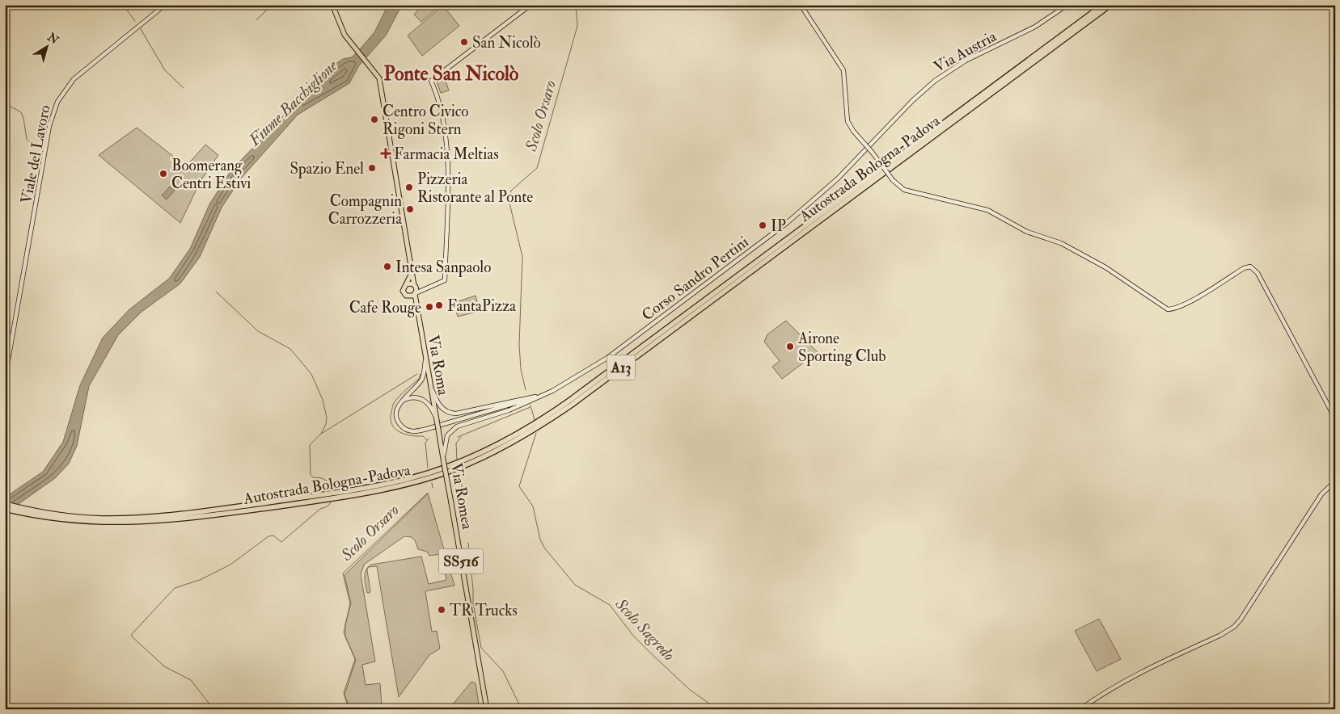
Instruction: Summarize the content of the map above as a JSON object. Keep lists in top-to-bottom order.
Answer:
{
  "streets": {
    "highway": ["Autostrada Bologna-Padova", "A13"],
    "main road": ["Via Roma", "Via Romea", "SS516"],
    "street": ["Via Austria", "Viale del Lavoro", "Corso Sandro Pertini"]
  },
  "crossings": [
    ["Via Austria", "Corso Sandro Pertini"],
    ["Corso Sandro Pertini", "Via Roma"],
    ["Corso Sandro Pertini", "Via Romea"],
    ["Via Roma", "Via Romea"],
    ["Via Roma", "SS516"]
  ],
  "districts": ["Ponte San Nicolò"],
  "water": ["Fiume Bacchiglione", "Scolo Orsaro", "Scolo Sagredo"],
  "places": {
    "other": [
      "San Nicolò",
      "Centro Civico Rigoni Stern",
      "Spazio Enel",
      "Boomerang Centri Estivi",
      "Pizzeria Ristorante al Ponte",
      "Compagnin Carrozzeria",
      "IP",
      "Intesa Sanpaolo",
      "FantaPizza",
      "Cafe Rouge",
      "Airone Sporting Club",
      "TR Trucks"
    ],
    "health": ["Farmacia Meltias"]
  },
  "north": "top right"
}
